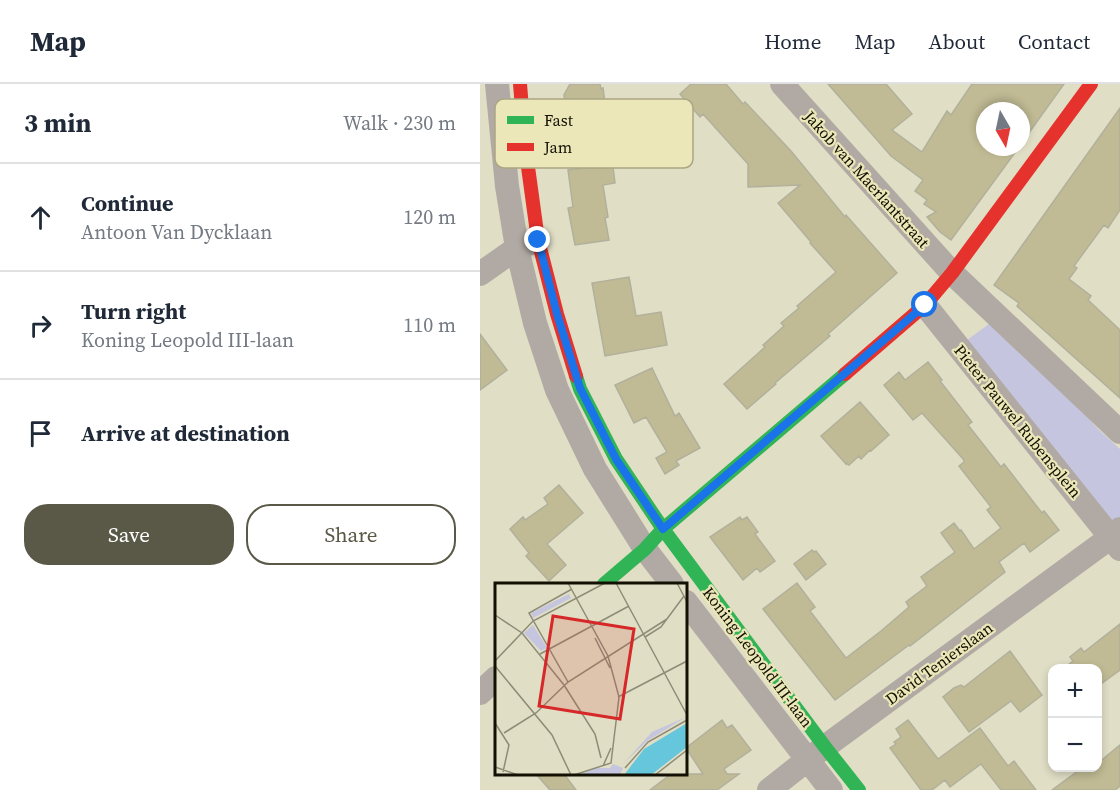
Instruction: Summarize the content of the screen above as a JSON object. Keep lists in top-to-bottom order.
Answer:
{
  "streets": {
    "street": [
      "Jakob van Maerlantstraat",
      "Pieter Pauwel Rubensplein",
      "Koning Leopold III-laan",
      "David Tenierslaan"
    ]
  },
  "crossings": [
    ["Pieter Pauwel Rubensplein", "David Tenierslaan"],
    ["Koning Leopold III-laan", "David Tenierslaan"]
  ],
  "legend": ["Fast", "Jam"],
  "north": "bottom",
  "page": {
    "header": "Map",
    "nav": [
      "Home",
      "Map",
      "About",
      "Contact"
    ],
    "heading": ["3 min", "Walk · 230 m"],
    "list": [
      ["Continue", "Antoon Van Dycklaan", "120 m"],
      ["Turn right", "Koning Leopold III-laan", "110 m"],
      "Arrive at destination"
    ],
    "buttons": ["Save", "Share"],
    "map_buttons": ["+", "−"]
  }
}
